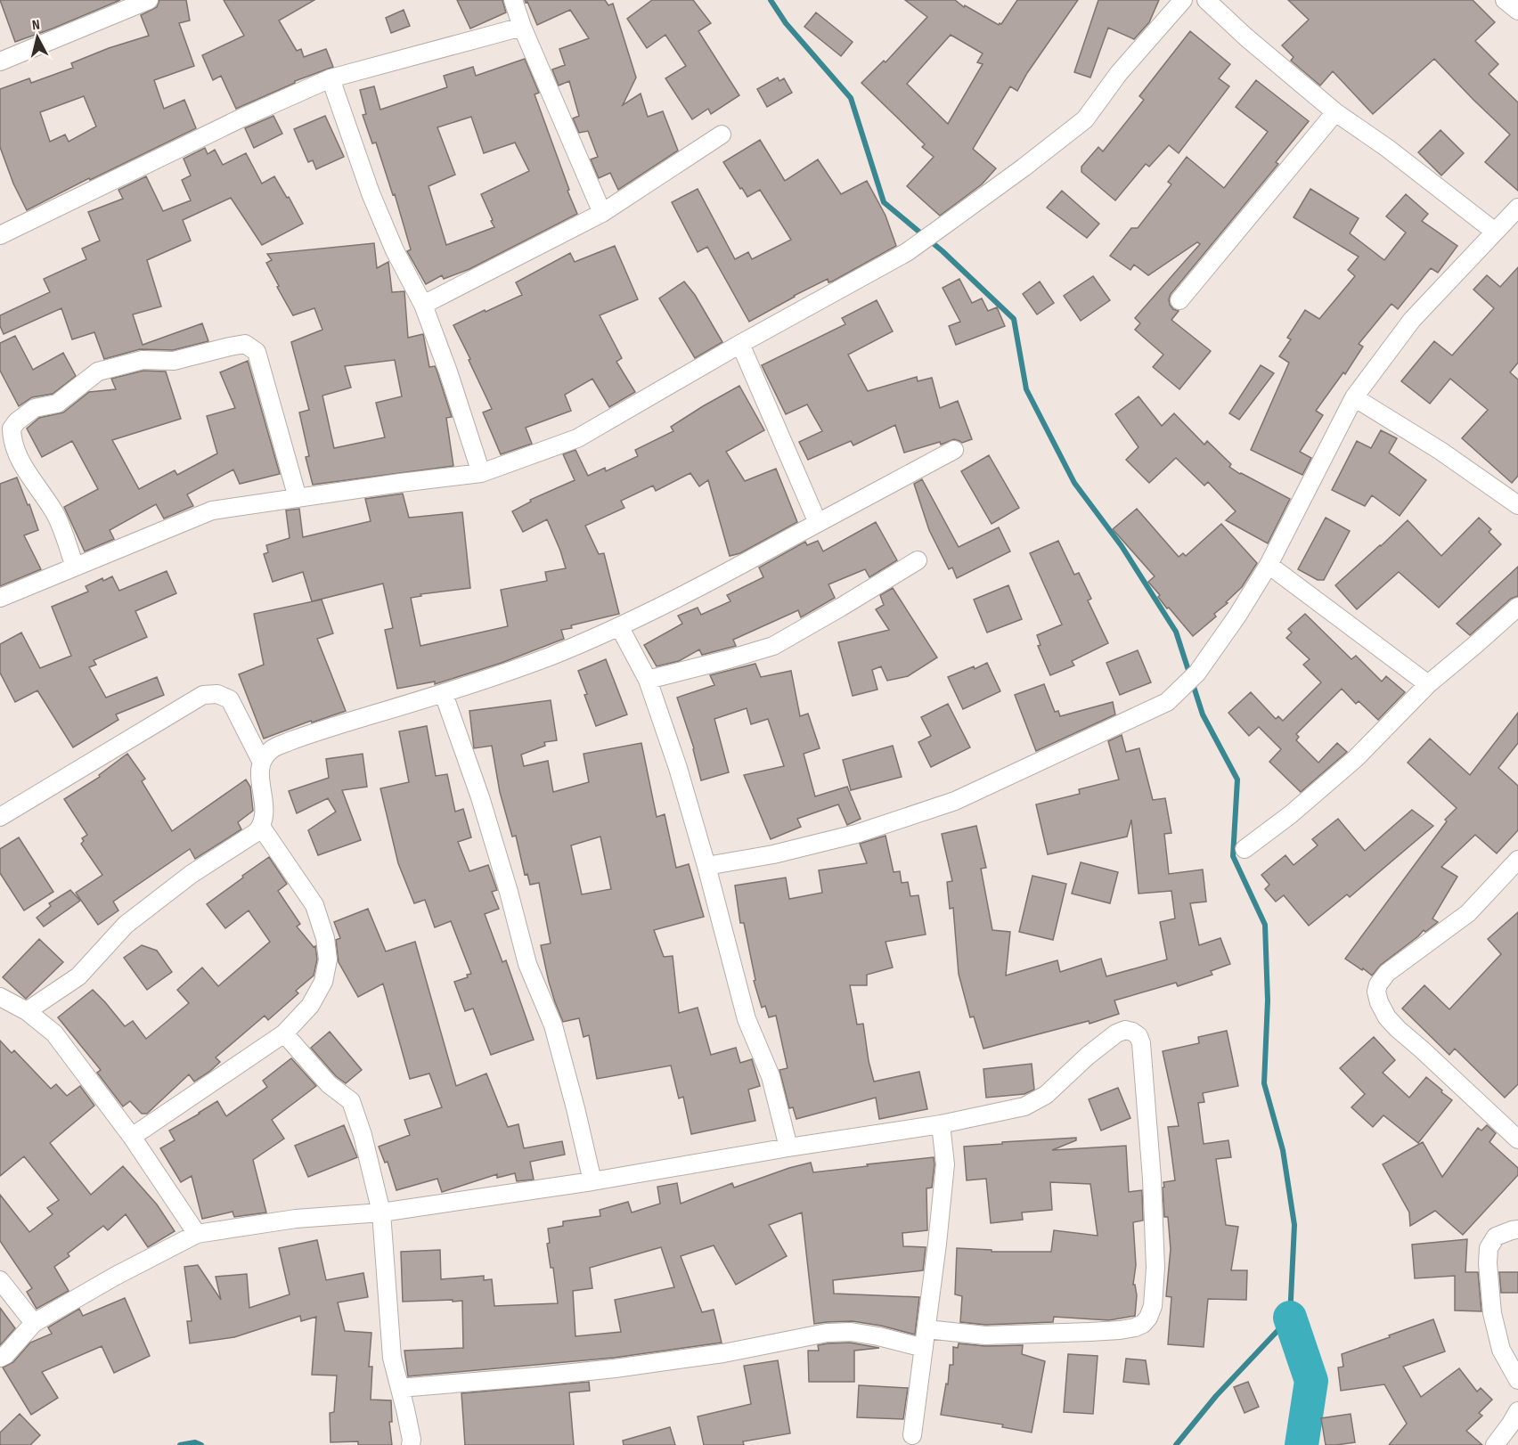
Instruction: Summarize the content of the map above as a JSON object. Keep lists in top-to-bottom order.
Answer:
{
  "north": "top"
}
